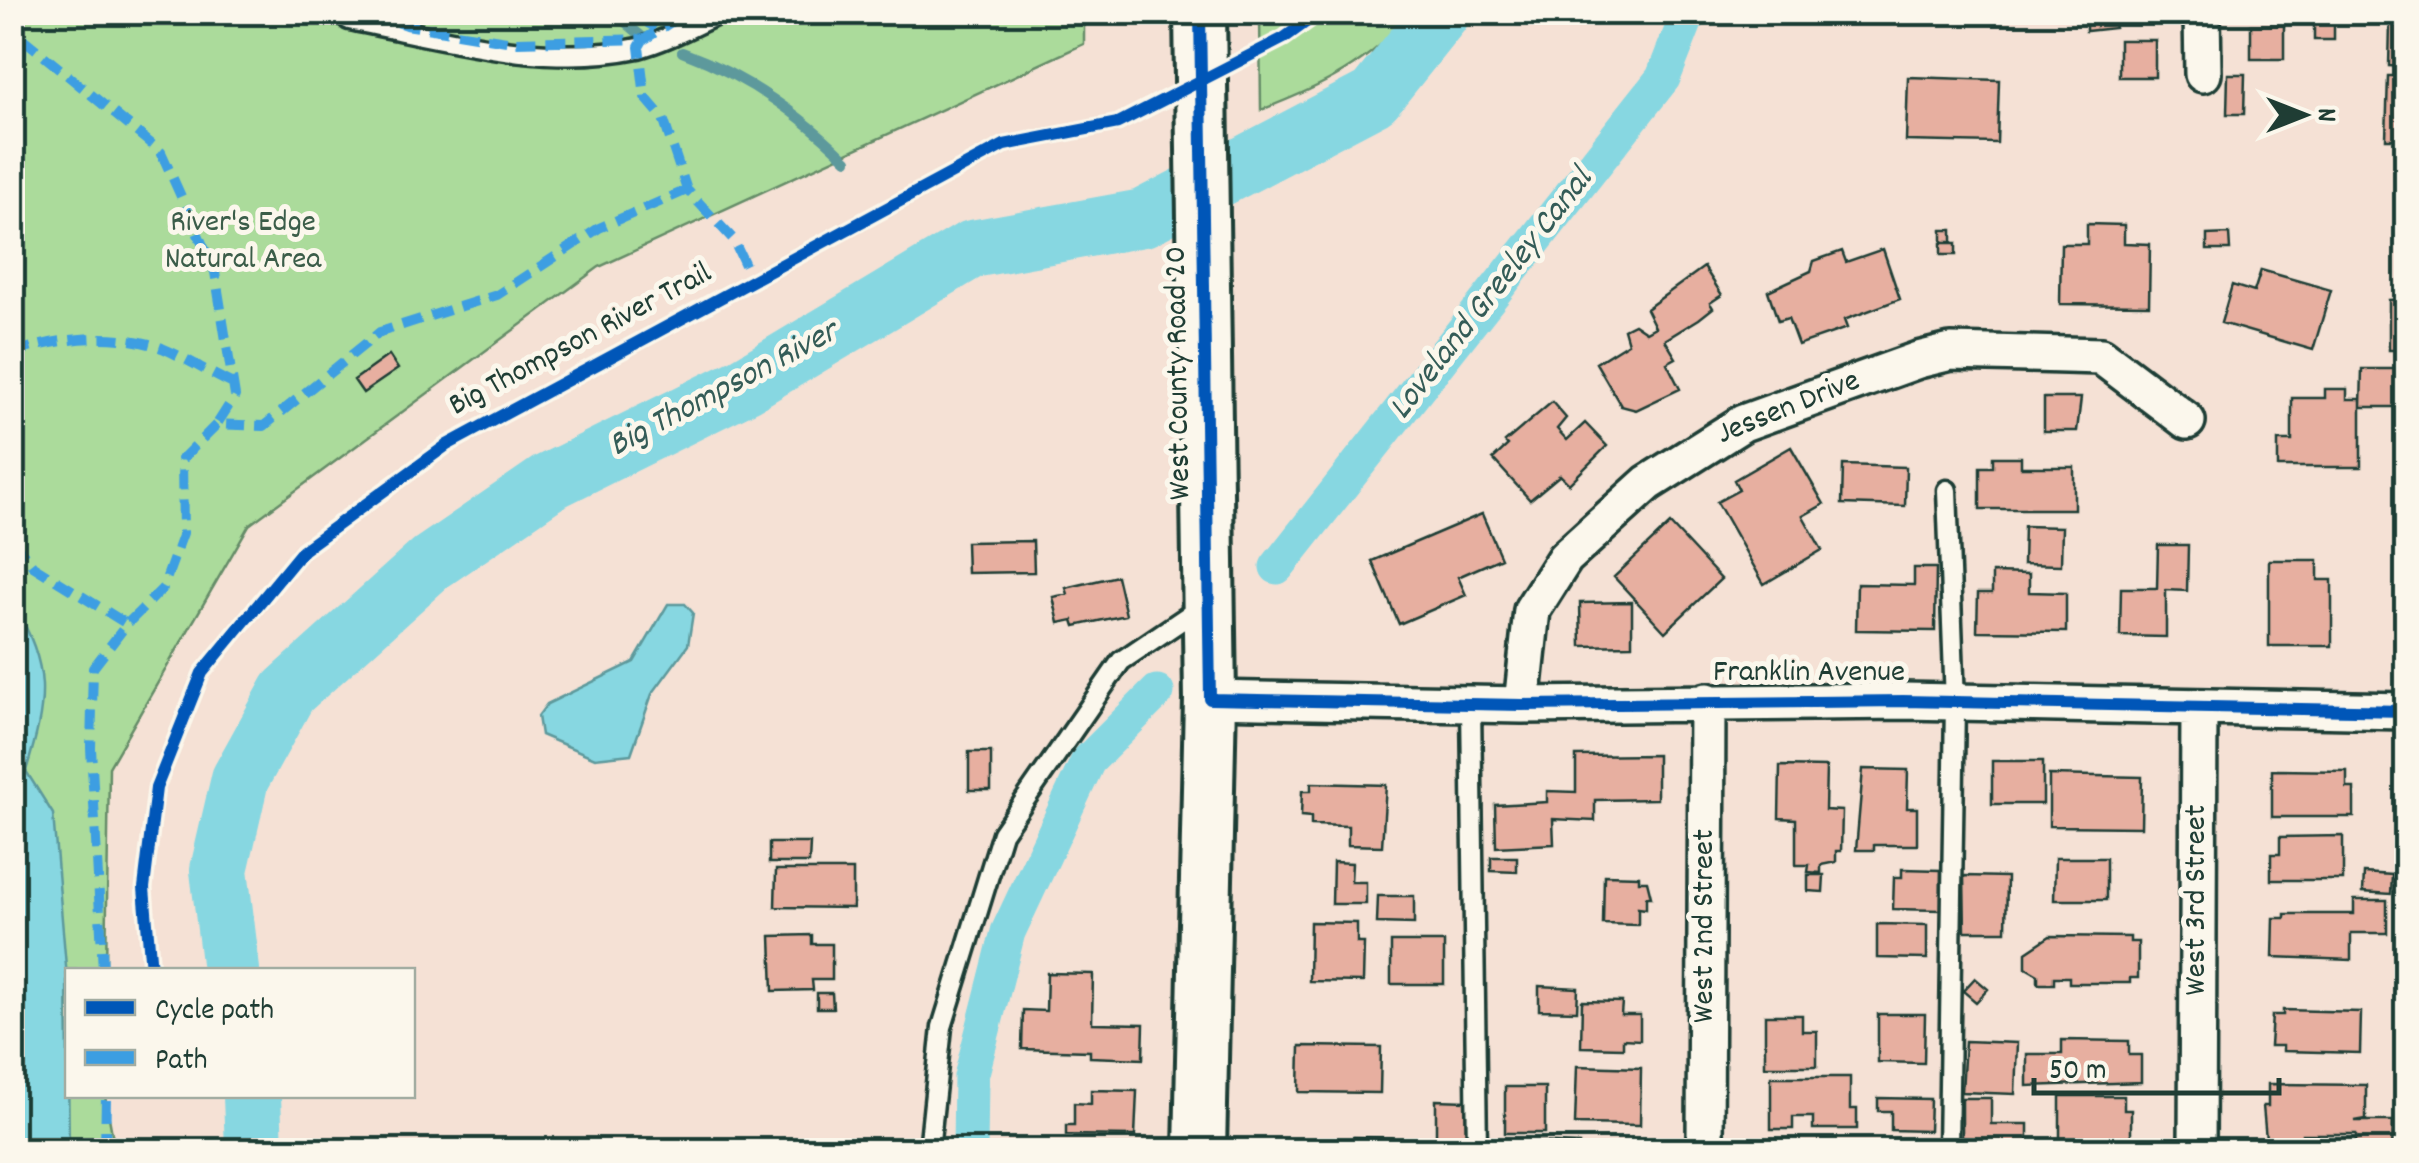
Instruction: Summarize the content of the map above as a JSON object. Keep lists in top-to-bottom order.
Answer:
{
  "streets": {
    "main road": ["West County Road 20"],
    "street": [
      "Jessen Drive",
      "Franklin Avenue",
      "West 3rd Street",
      "West 2nd Street"
    ],
    "cycle path": ["Big Thompson River Trail"]
  },
  "crossings": [
    ["West County Road 20", "Franklin Avenue"],
    ["Jessen Drive", "Franklin Avenue"],
    ["Franklin Avenue", "West 3rd Street"],
    ["Franklin Avenue", "West 2nd Street"]
  ],
  "water": ["Loveland Greeley Canal", "Big Thompson River"],
  "parks": ["River's Edge Natural Area"],
  "legend": ["Cycle path", "Path"],
  "scale_bar": "50 m",
  "north": "right"
}
